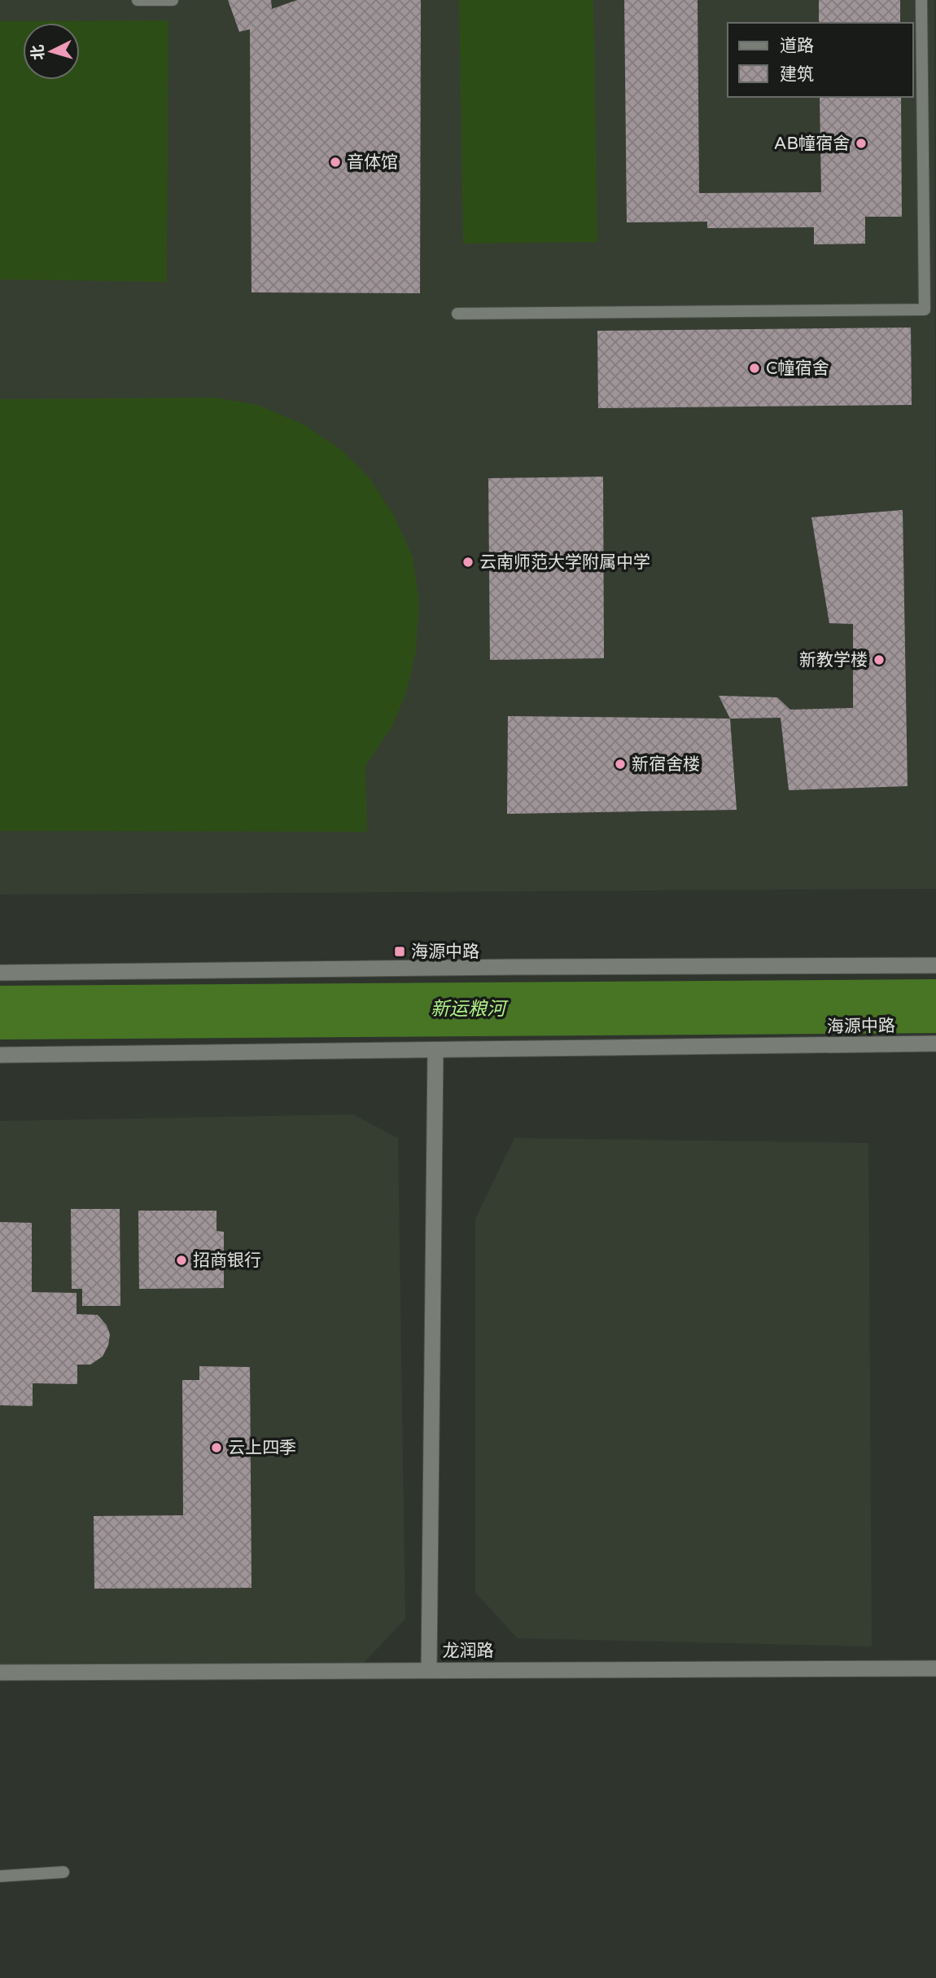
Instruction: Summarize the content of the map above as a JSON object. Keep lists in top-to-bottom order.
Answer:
{
  "streets": {
    "main road": ["海源中路", "龙润路"]
  },
  "water": ["新运粮河"],
  "places": {
    "other": [
      "AB幢宿舍",
      "音体馆",
      "C幢宿舍",
      "云南师范大学附属中学",
      "新教学楼",
      "新宿舍楼",
      "招商银行",
      "云上四季"
    ],
    "transit": ["海源中路"]
  },
  "legend": ["道路", "建筑"],
  "north": "left"
}
